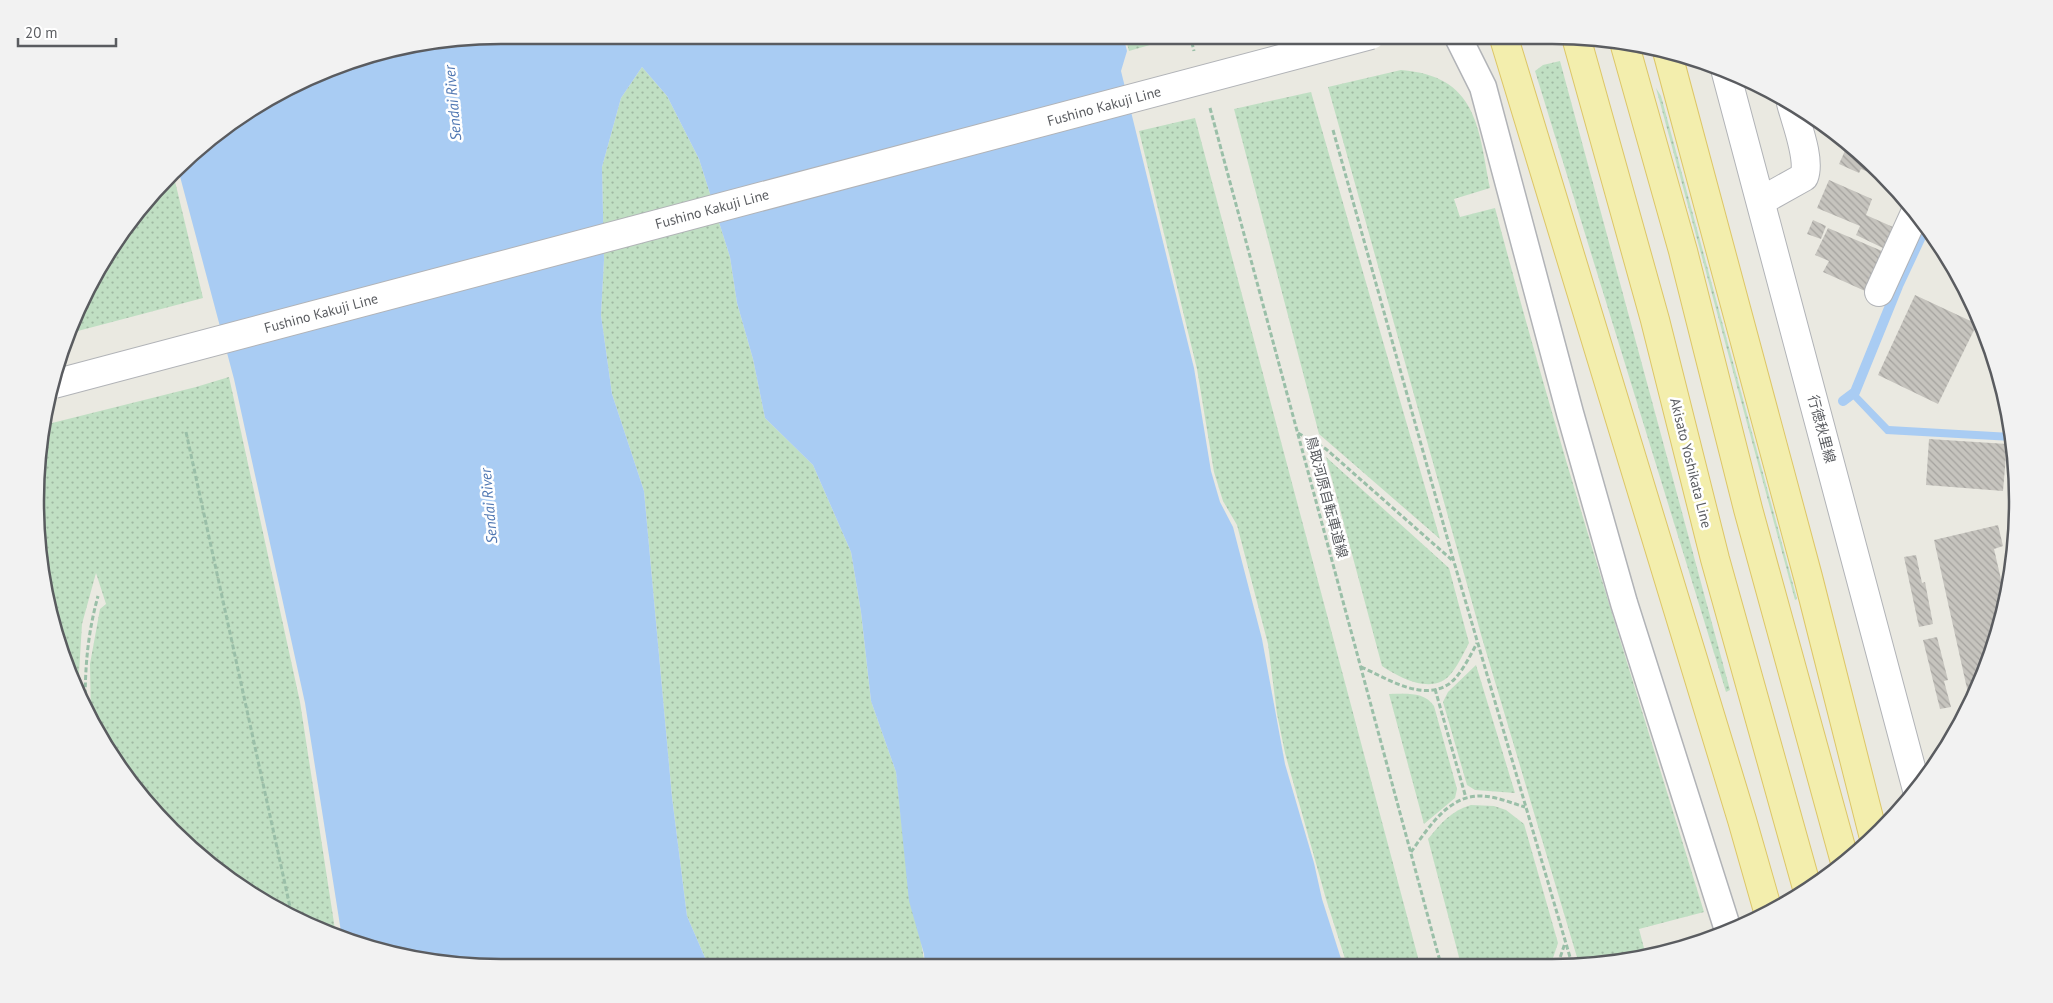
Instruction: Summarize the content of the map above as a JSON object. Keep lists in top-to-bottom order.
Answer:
{
  "streets": {
    "main road": ["Fushino Kakuji Line", "行徳秋里線", "Akisato Yoshikata Line"],
    "path": ["鳥取河原自転車道線"]
  },
  "water": ["Sendai River"],
  "scale_bar": "20 m"
}
